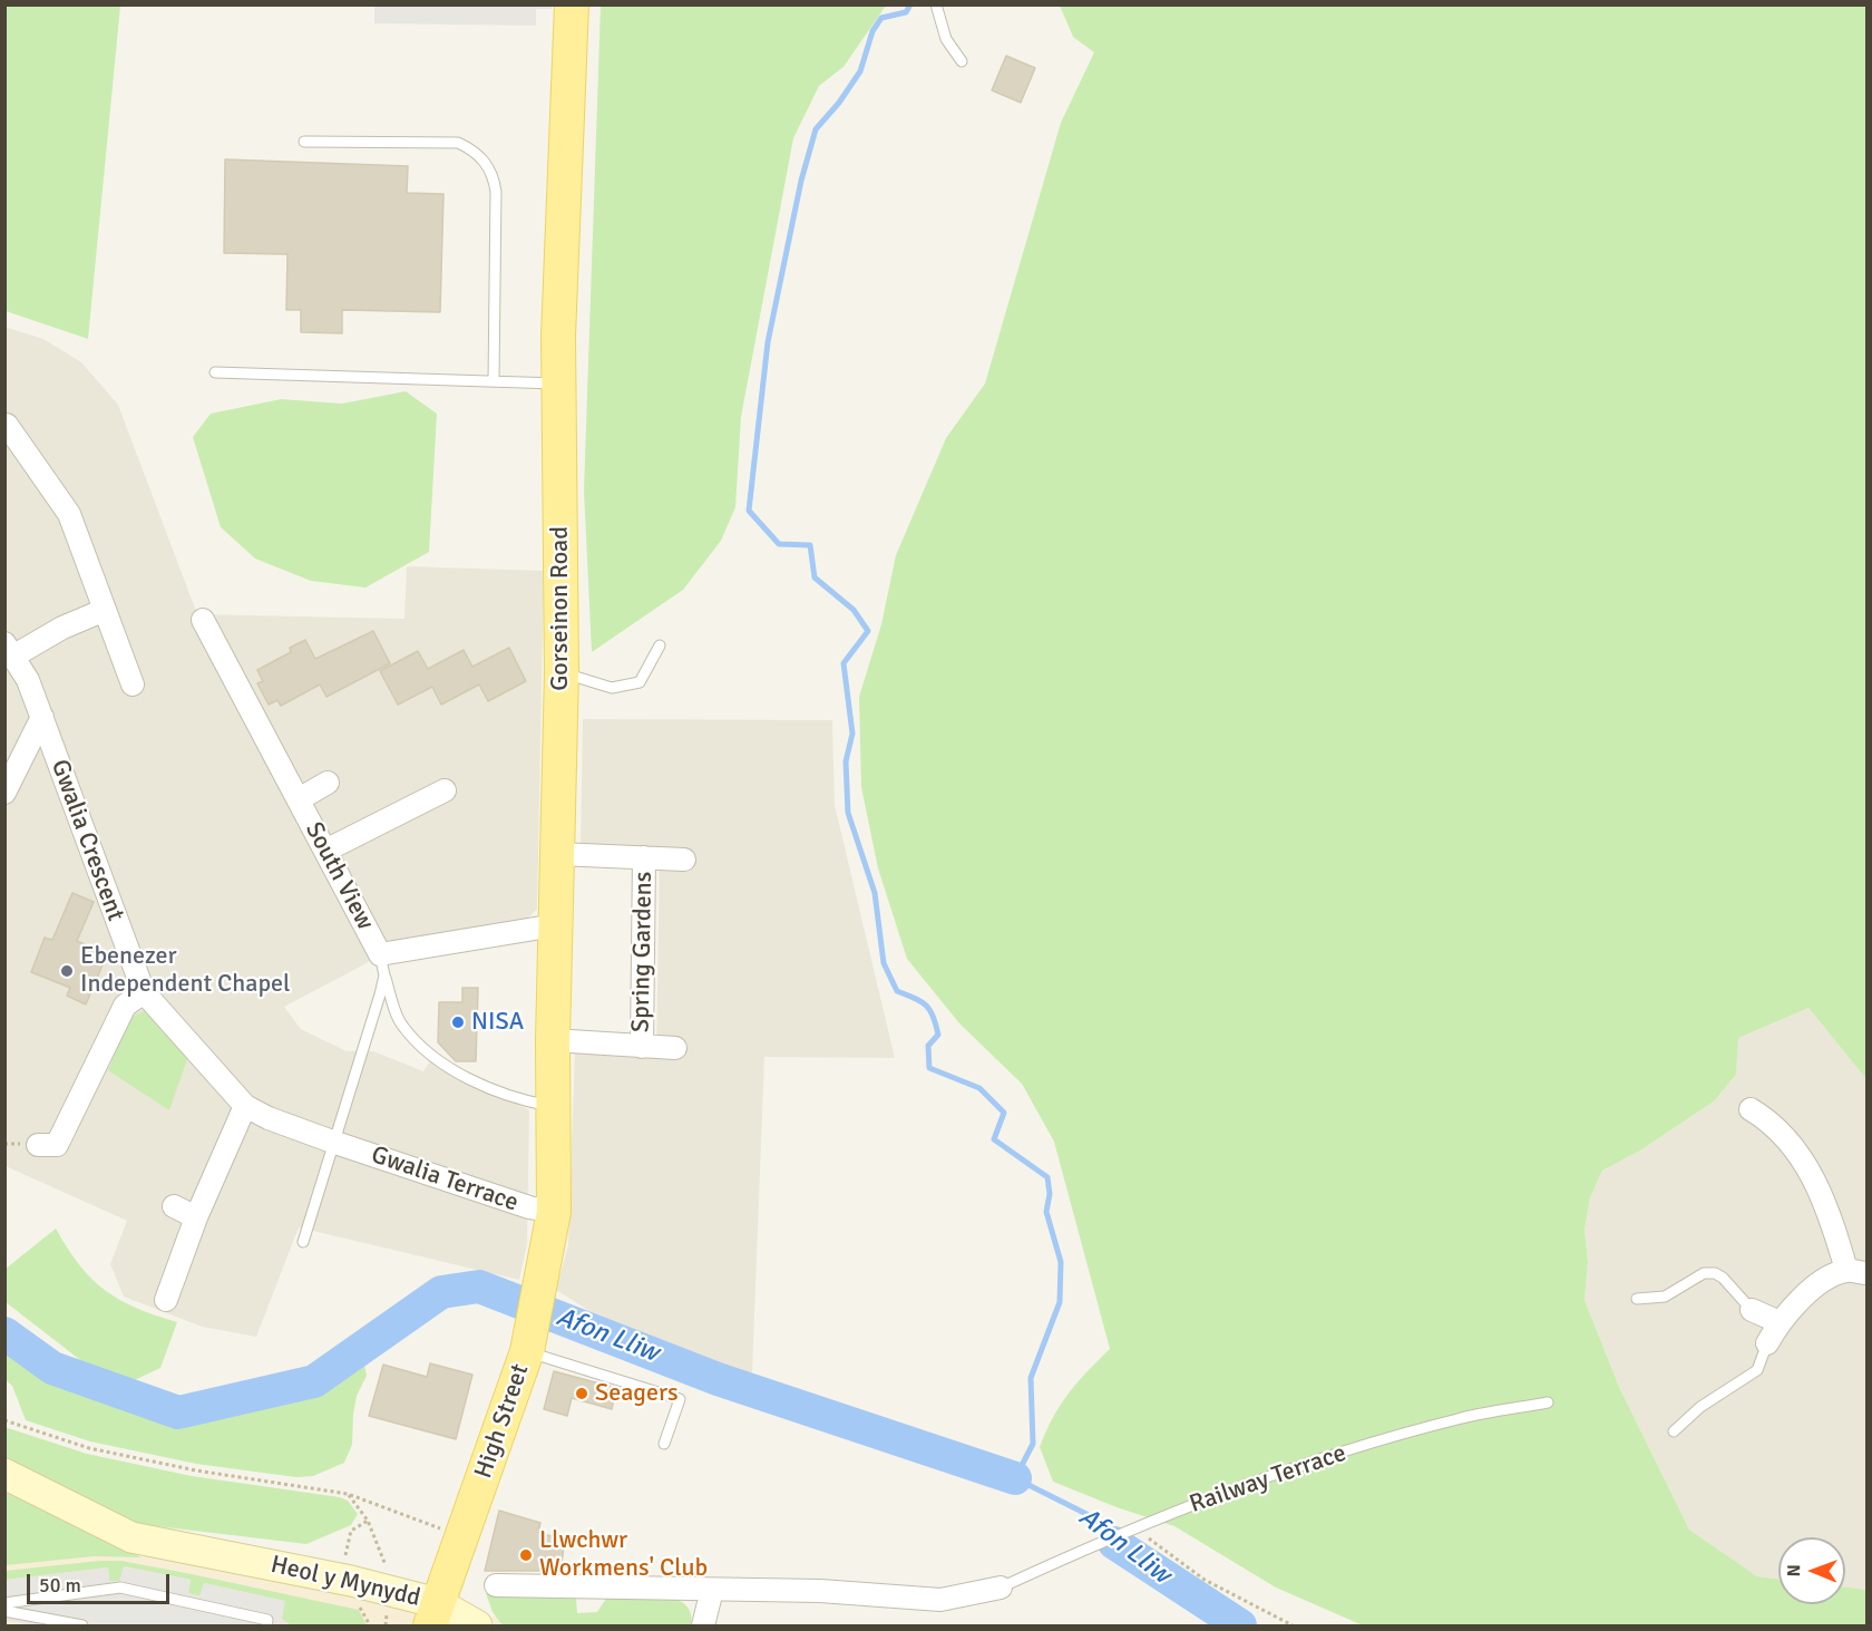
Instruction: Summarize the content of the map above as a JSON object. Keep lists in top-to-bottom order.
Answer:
{
  "streets": {
    "main road": ["Gorseinon Road", "High Street"],
    "street": [
      "Gwalia Crescent",
      "South View",
      "Spring Gardens",
      "Gwalia Terrace",
      "Heol y Mynydd"
    ],
    "lane": ["Railway Terrace"]
  },
  "crossings": [
    ["Gorseinon Road", "South View"],
    ["Gorseinon Road", "Spring Gardens"],
    ["Gorseinon Road", "Gwalia Terrace"],
    ["Gorseinon Road", "High Street"],
    ["Gwalia Crescent", "Gwalia Terrace"],
    ["Gwalia Terrace", "High Street"],
    ["High Street", "Heol y Mynydd"]
  ],
  "water": ["Afon Lliw"],
  "places": [
    "Ebenezer Independent Chapel",
    "NISA",
    "Seagers",
    "Llwchwr Workmens' Club"
  ],
  "scale_bar": "50 m",
  "north": "left"
}
